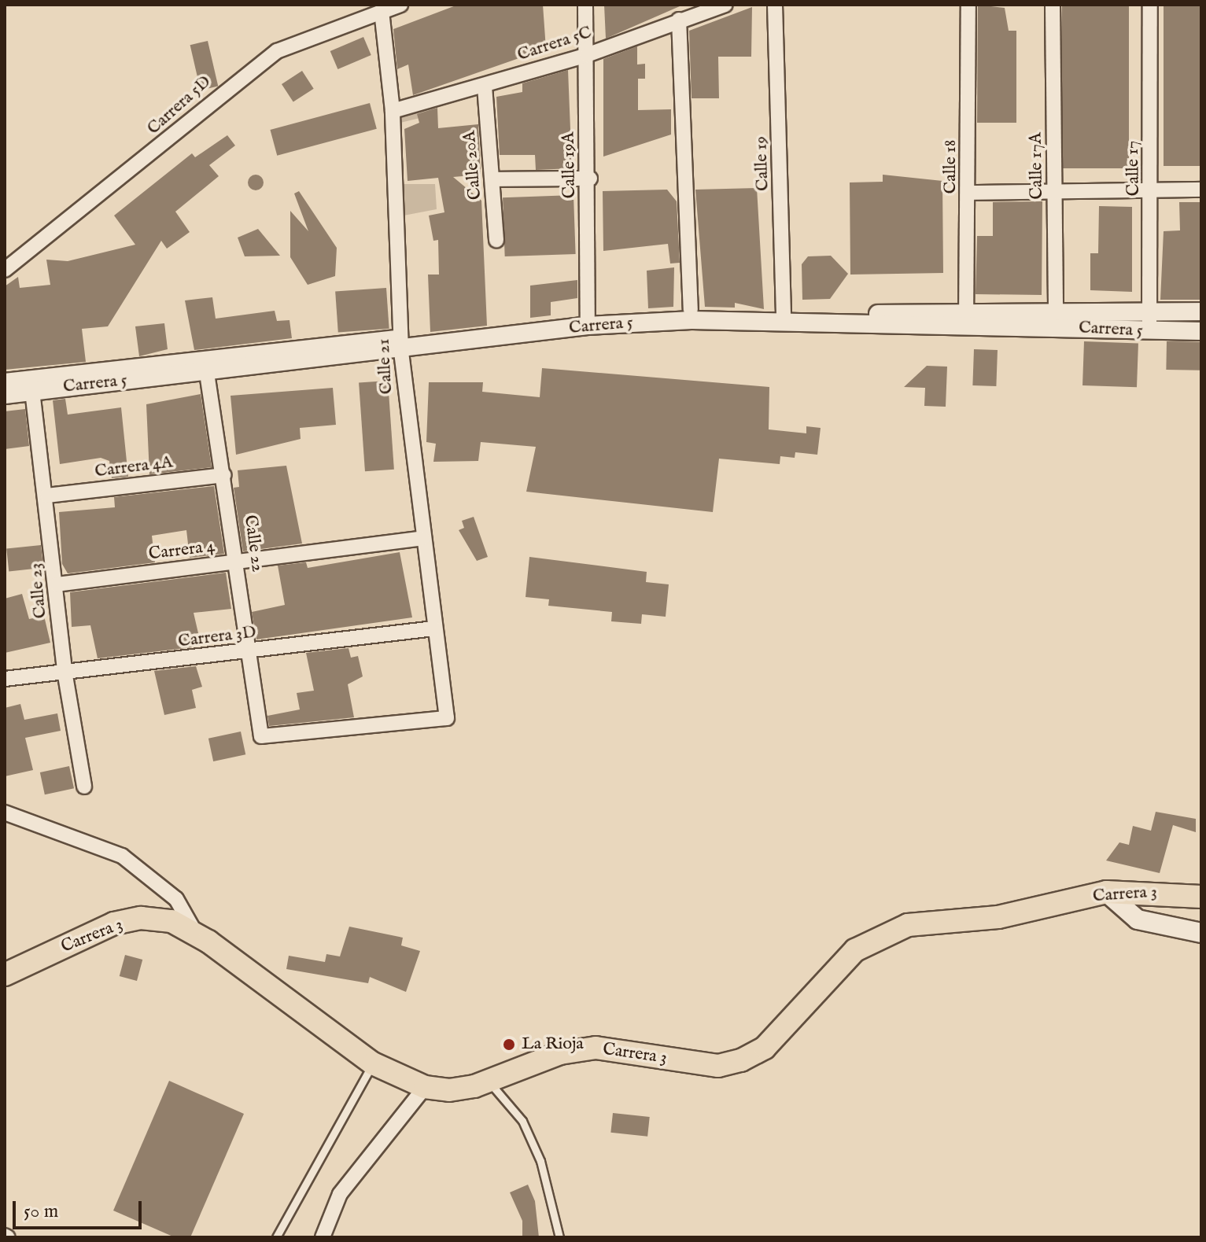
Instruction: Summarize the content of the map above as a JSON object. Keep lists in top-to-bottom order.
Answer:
{
  "streets": {
    "main road": ["Carrera 3"],
    "street": [
      "Carrera 5C",
      "Carrera 5D",
      "Calle 19",
      "Calle 20A",
      "Calle 19A",
      "Calle 17A",
      "Calle 18",
      "Calle 17",
      "Carrera 5",
      "Calle 21",
      "Carrera 4A",
      "Calle 22",
      "Carrera 4",
      "Calle 23",
      "Carrera 3D"
    ]
  },
  "crossings": [
    ["Carrera 5C", "Calle 20A"],
    ["Carrera 5C", "Calle 19A"],
    ["Carrera 5C", "Calle 21"],
    ["Carrera 5D", "Calle 21"],
    ["Calle 19", "Carrera 5"],
    ["Calle 19A", "Carrera 5"],
    ["Calle 17A", "Carrera 5"],
    ["Calle 18", "Carrera 5"],
    ["Calle 17", "Carrera 5"],
    ["Carrera 5", "Calle 21"],
    ["Carrera 5", "Calle 22"],
    ["Carrera 5", "Calle 23"],
    ["Calle 21", "Calle 22"],
    ["Calle 21", "Carrera 4"],
    ["Calle 21", "Carrera 3D"],
    ["Carrera 4A", "Calle 22"],
    ["Carrera 4A", "Calle 23"],
    ["Calle 22", "Carrera 4"],
    ["Calle 22", "Carrera 3D"],
    ["Carrera 4", "Calle 23"],
    ["Calle 23", "Carrera 3D"]
  ],
  "places": ["La Rioja"],
  "scale_bar": "50 m"
}
